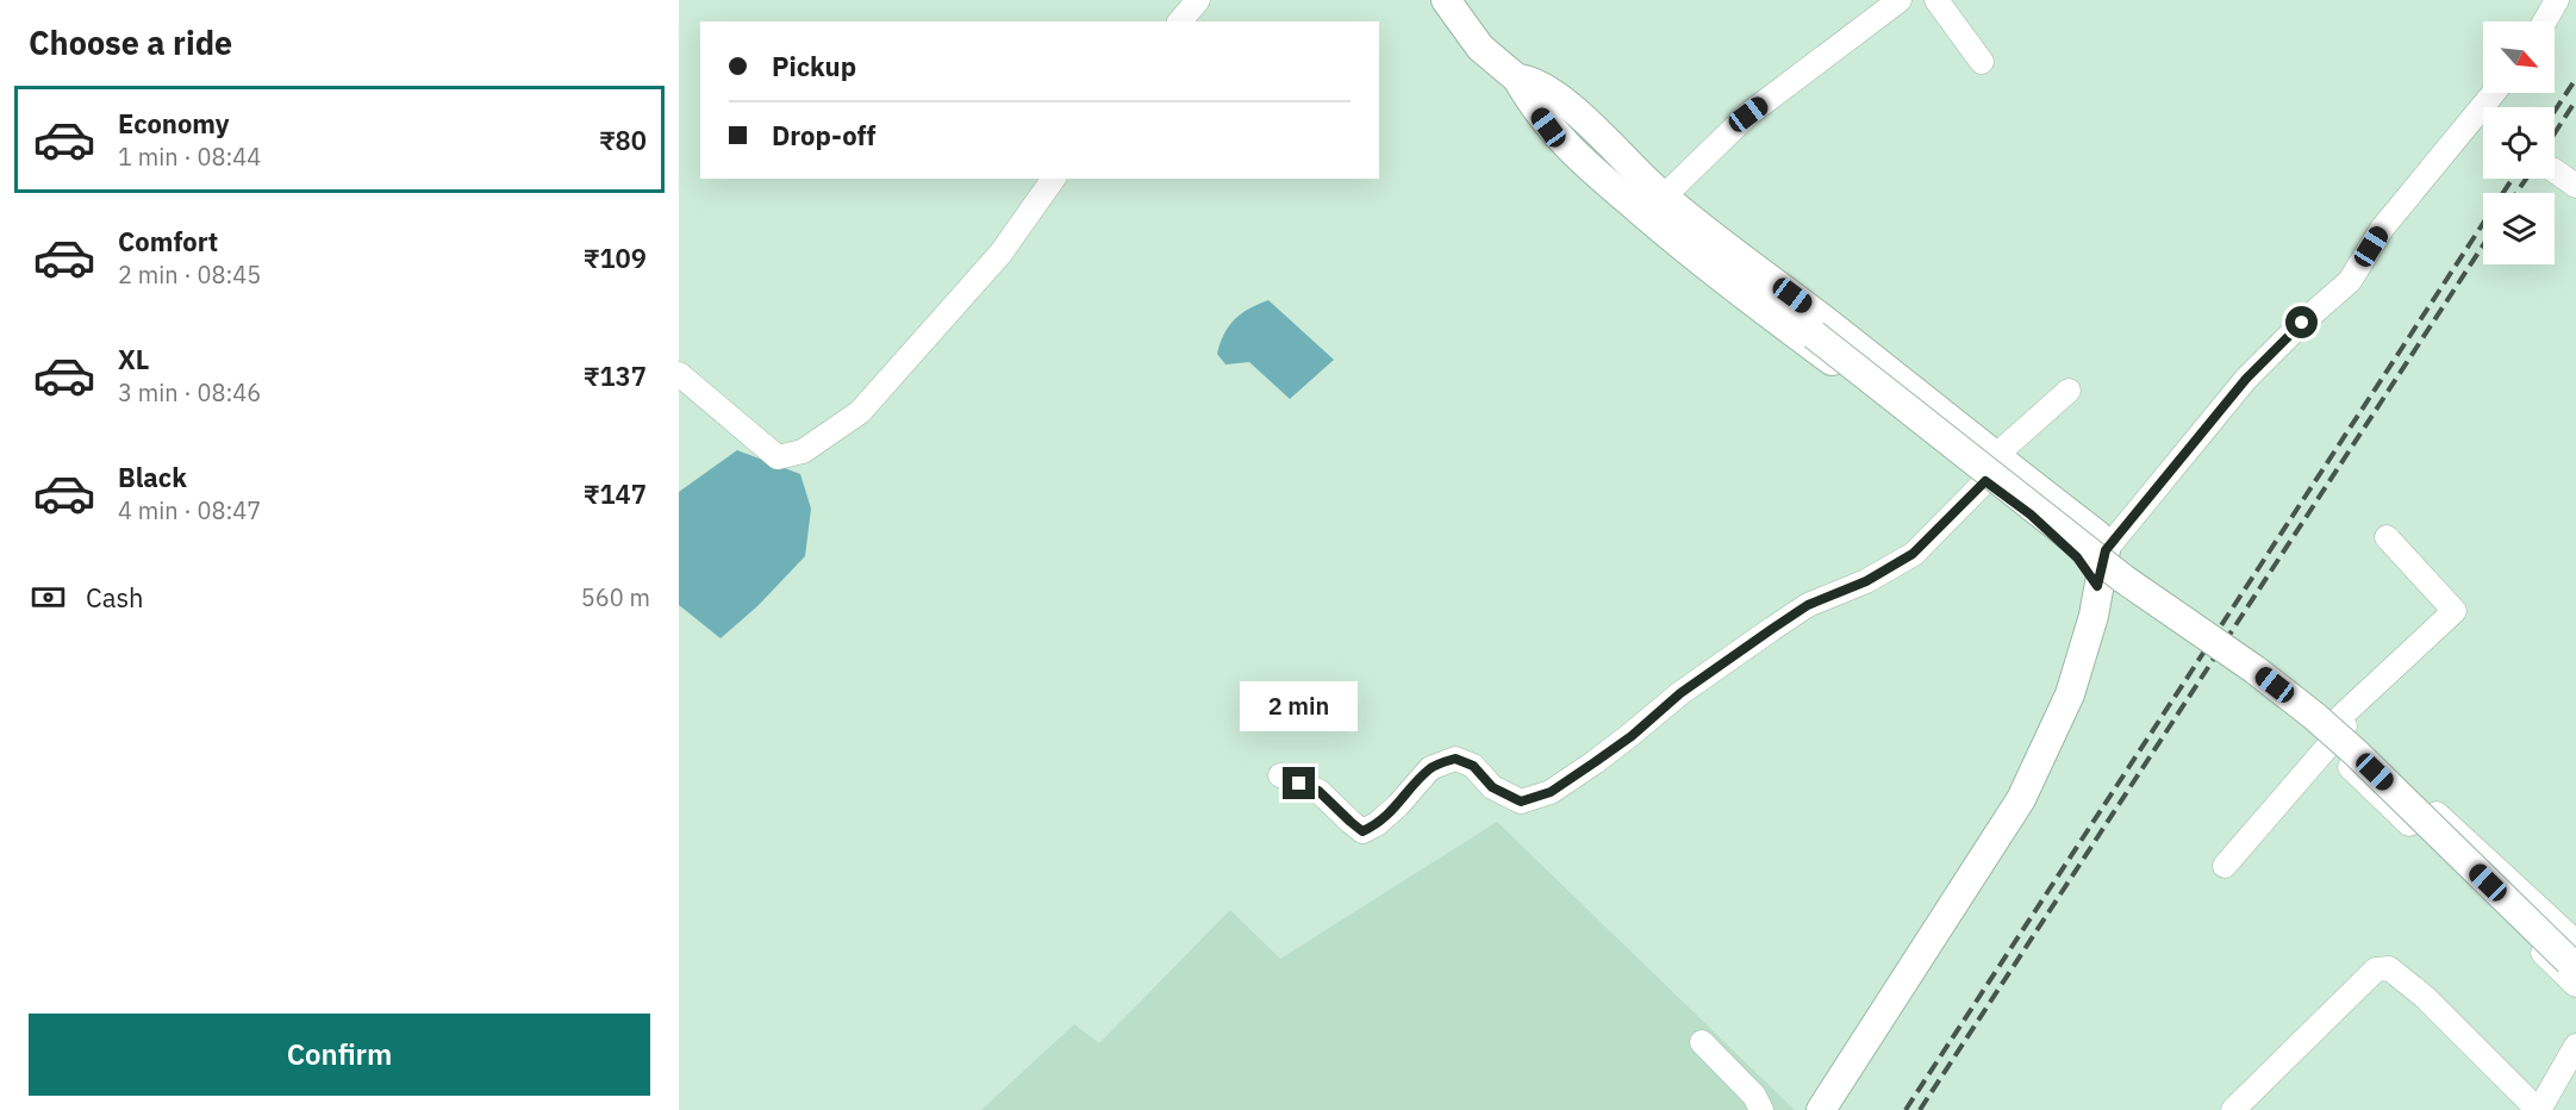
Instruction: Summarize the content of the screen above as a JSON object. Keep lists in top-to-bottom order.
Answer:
{
  "north": "bottom right",
  "page": {
    "heading": "Choose a ride",
    "banner": ["Pickup", "Drop-off"],
    "list": [
      {
        "name": "Economy",
        "note": "1 min · 08:44",
        "value": "₹80"
      },
      {
        "name": "Comfort",
        "note": "2 min · 08:45",
        "value": "₹109"
      },
      {
        "name": "XL",
        "note": "3 min · 08:46",
        "value": "₹137"
      },
      {
        "name": "Black",
        "note": "4 min · 08:47",
        "value": "₹147"
      }
    ],
    "pay": ["Cash", "560 m"],
    "bubble": "2 min",
    "buttons": "Confirm"
  }
}
